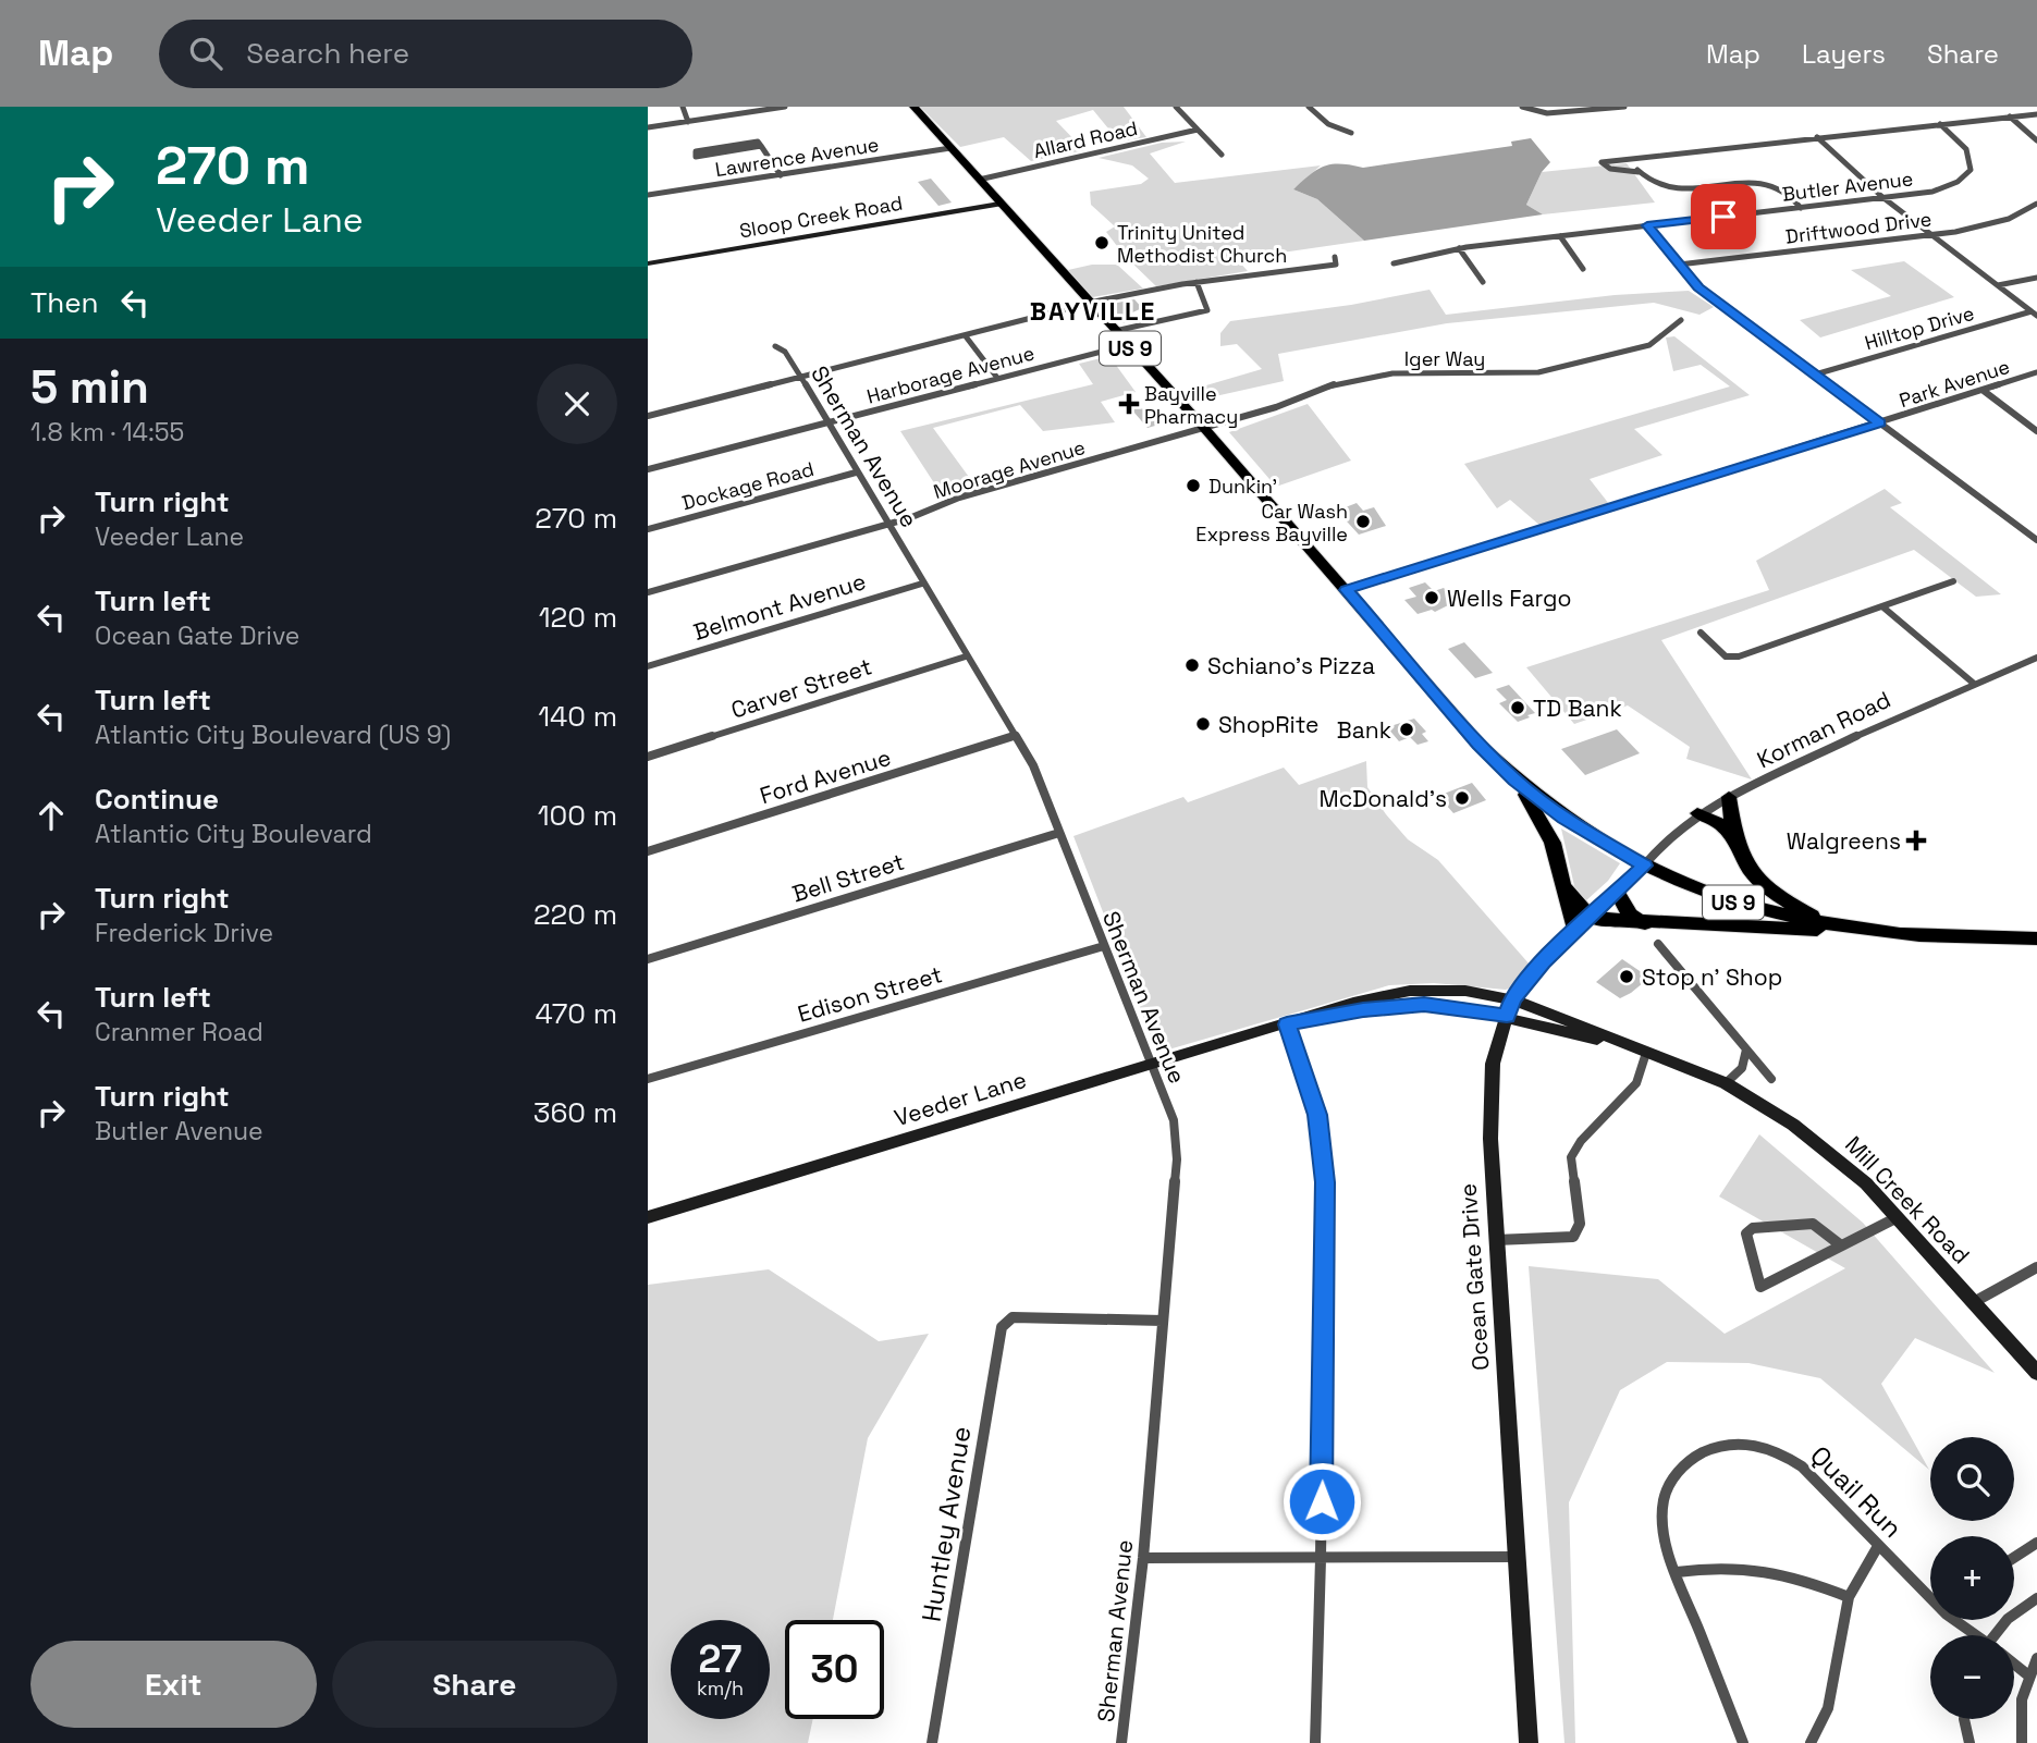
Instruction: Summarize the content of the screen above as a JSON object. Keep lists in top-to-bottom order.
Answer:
{
  "streets": {
    "highway": ["US 9"],
    "street": [
      "Allard Road",
      "Lawrence Avenue",
      "Butler Avenue",
      "Sloop Creek Road",
      "Driftwood Drive",
      "Hilltop Drive",
      "Iger Way",
      "Harborage Avenue",
      "Park Avenue",
      "Sherman Avenue",
      "Moorage Avenue",
      "Dockage Road",
      "Belmont Avenue",
      "Carver Street",
      "Korman Road",
      "Ford Avenue",
      "Bell Street",
      "Edison Street",
      "Veeder Lane",
      "Mill Creek Road",
      "Ocean Gate Drive",
      "Quail Run",
      "Huntley Avenue"
    ]
  },
  "crossings": [
    ["Allard Road", "US 9"],
    ["Lawrence Avenue", "US 9"],
    ["Sloop Creek Road", "US 9"],
    ["US 9", "Iger Way"],
    ["US 9", "Harborage Avenue"],
    ["US 9", "Park Avenue"],
    ["US 9", "Moorage Avenue"],
    ["US 9", "Korman Road"],
    ["US 9", "Ocean Gate Drive"],
    ["Iger Way", "Moorage Avenue"],
    ["Harborage Avenue", "Sherman Avenue"],
    ["Sherman Avenue", "Moorage Avenue"],
    ["Sherman Avenue", "Dockage Road"],
    ["Sherman Avenue", "Belmont Avenue"],
    ["Sherman Avenue", "Carver Street"],
    ["Sherman Avenue", "Ford Avenue"],
    ["Sherman Avenue", "Bell Street"],
    ["Sherman Avenue", "Edison Street"],
    ["Sherman Avenue", "Veeder Lane"],
    ["Sherman Avenue", "Huntley Avenue"],
    ["Korman Road", "Ocean Gate Drive"],
    ["Veeder Lane", "Mill Creek Road"],
    ["Veeder Lane", "Ocean Gate Drive"],
    ["Mill Creek Road", "Ocean Gate Drive"]
  ],
  "districts": ["BAYVILLE"],
  "places": {
    "other": [
      "Trinity United Methodist Church",
      "Dunkin'",
      "Car Wash Express Bayville",
      "Wells Fargo",
      "Schiano's Pizza",
      "TD Bank",
      "ShopRite",
      "Bank",
      "McDonald's",
      "Stop n' Shop"
    ],
    "health": ["Bayville Pharmacy", "Walgreens"]
  },
  "page": {
    "header": "Map",
    "search": "Search here",
    "nav": ["Map", "Layers", "Share"],
    "turn": ["270 m", "Veeder Lane"],
    "then": "Then",
    "heading": ["5 min", "1.8 km · 14:55"],
    "list": [
      {
        "name": "Turn right",
        "note": "Veeder Lane",
        "value": "270 m"
      },
      {
        "name": "Turn left",
        "note": "Ocean Gate Drive",
        "value": "120 m"
      },
      {
        "name": "Turn left",
        "note": "Atlantic City Boulevard (US 9)",
        "value": "140 m"
      },
      {
        "name": "Continue",
        "note": "Atlantic City Boulevard",
        "value": "100 m"
      },
      {
        "name": "Turn right",
        "note": "Frederick Drive",
        "value": "220 m"
      },
      {
        "name": "Turn left",
        "note": "Cranmer Road",
        "value": "470 m"
      },
      {
        "name": "Turn right",
        "note": "Butler Avenue",
        "value": "360 m"
      }
    ],
    "map_buttons": ["+", "−"],
    "speed": "27 km/h",
    "limit": "30",
    "buttons": ["Exit", "Share"]
  }
}
